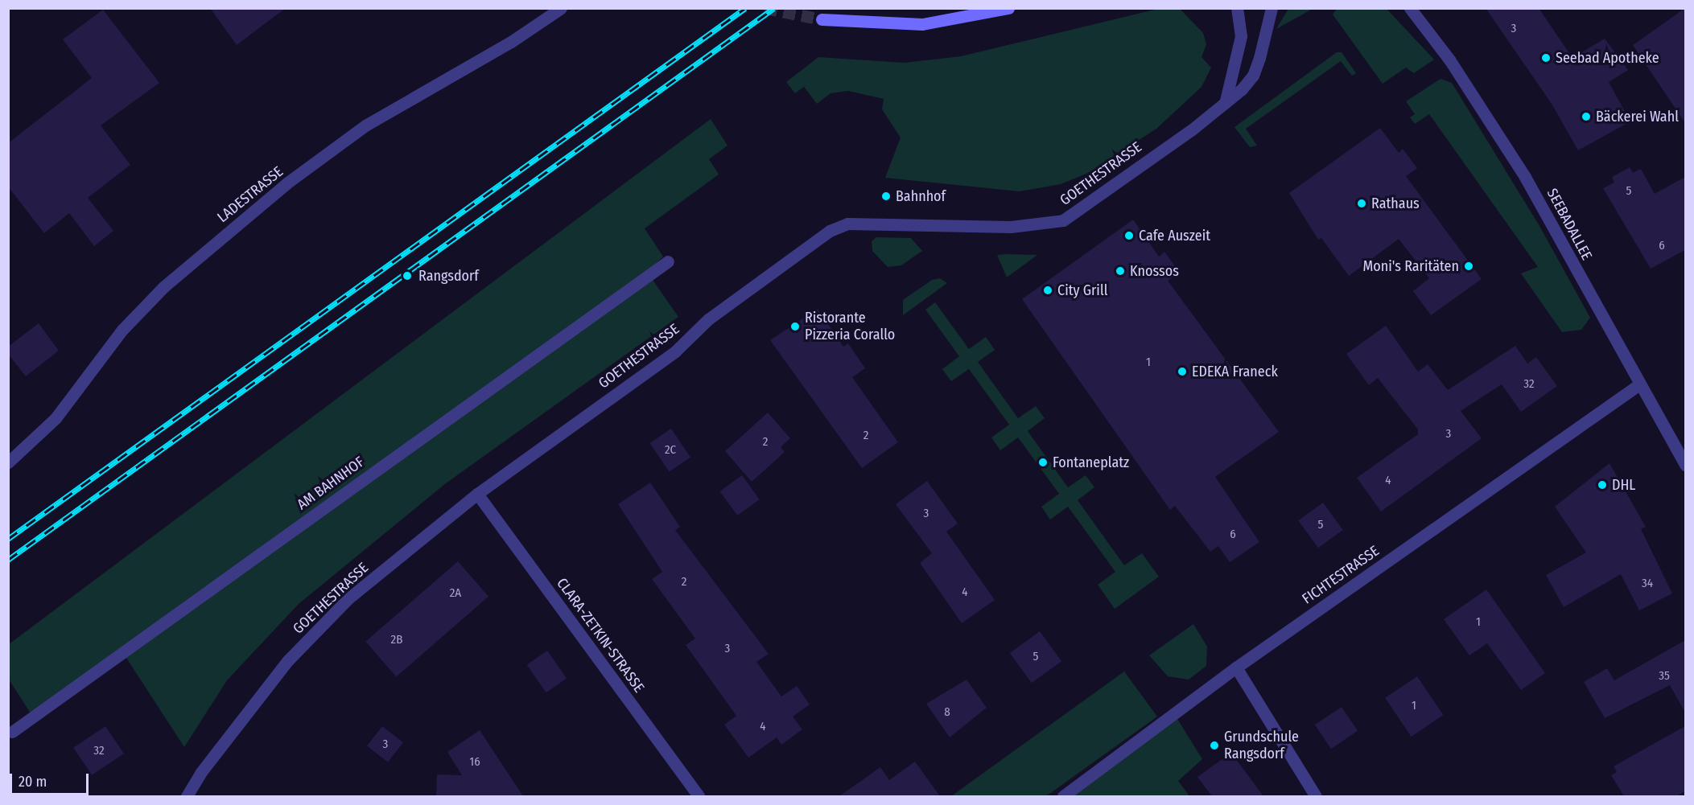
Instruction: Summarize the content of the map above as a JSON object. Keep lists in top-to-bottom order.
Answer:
{
  "streets": {
    "street": [
      "GOETHESTRASSE",
      "LADESTRASSE",
      "SEEBADALLEE",
      "AM BAHNHOF",
      "FICHTESTRASSE",
      "CLARA-ZETKIN-STRASSE"
    ]
  },
  "crossings": [
    ["GOETHESTRASSE", "CLARA-ZETKIN-STRASSE"],
    ["SEEBADALLEE", "FICHTESTRASSE"]
  ],
  "places": [
    "Seebad Apotheke",
    "Bäckerei Wahl",
    "Bahnhof",
    "Rathaus",
    "Cafe Auszeit",
    "Moni's Raritäten",
    "Knossos",
    "Rangsdorf",
    "City Grill",
    "Ristorante Pizzeria Corallo",
    "EDEKA Franeck",
    "Fontaneplatz",
    "DHL",
    "Grundschule Rangsdorf"
  ],
  "house_numbers": [
    "3",
    "5",
    "6",
    "1",
    "32",
    "3",
    "2",
    "2",
    "2C",
    "4",
    "3",
    "5",
    "6",
    "2",
    "34",
    "4",
    "2A",
    "1",
    "2B",
    "3",
    "5",
    "35",
    "1",
    "8",
    "4",
    "3",
    "32",
    "16"
  ],
  "scale_bar": "20 m"
}
